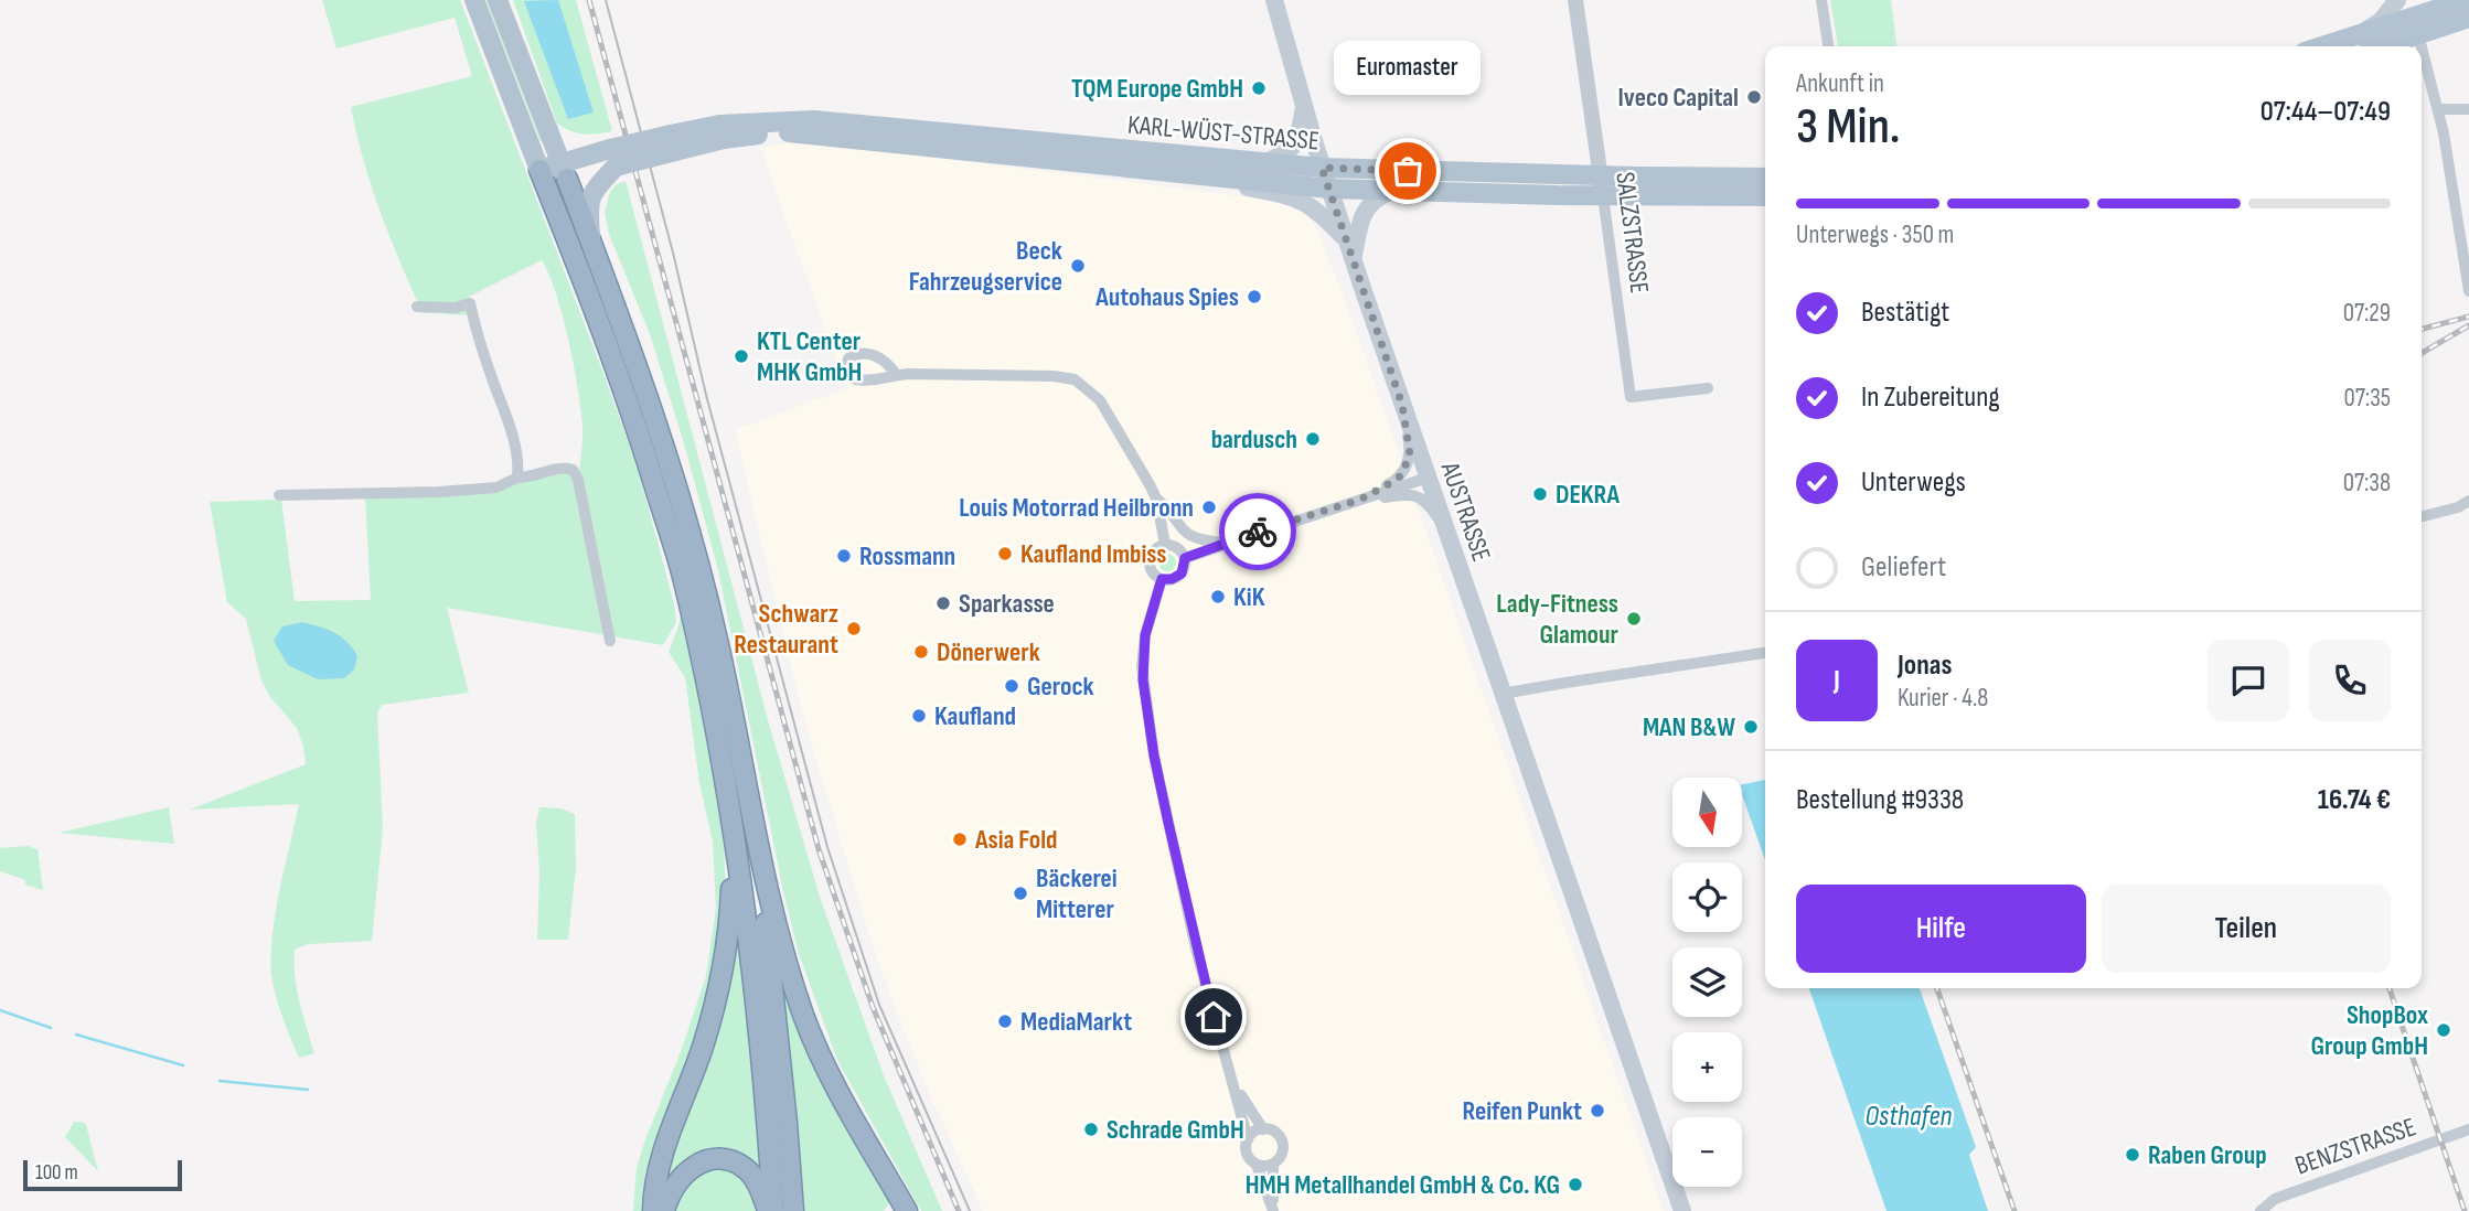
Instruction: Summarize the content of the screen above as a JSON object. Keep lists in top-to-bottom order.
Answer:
{
  "streets": {
    "main road": ["KARL-WÜST-STRASSE", "AUSTRASSE"],
    "street": ["SALZSTRASSE", "BENZSTRASSE"]
  },
  "crossings": [
    ["KARL-WÜST-STRASSE", "SALZSTRASSE"],
    ["KARL-WÜST-STRASSE", "AUSTRASSE"]
  ],
  "water": ["Osthafen"],
  "places": [
    "TQM Europe GmbH",
    "Iveco Capital",
    "Euromaster",
    "Beck Fahrzeugservice",
    "Autohaus Spies",
    "KTL Center MHK GmbH",
    "bardusch",
    "DEKRA",
    "Louis Motorrad Heilbronn",
    "Kaufland Imbiss",
    "Rossmann",
    "KiK",
    "Sparkasse",
    "Lady-Fitness Glamour",
    "Schwarz Restaurant",
    "Dönerwerk",
    "Gerock",
    "Kaufland",
    "MAN B&W",
    "Asia Fold",
    "Bäckerei Mitterer",
    "MediaMarkt",
    "ShopBox Group GmbH",
    "Reifen Punkt",
    "Schrade GmbH",
    "Raben Group",
    "HMH Metallhandel GmbH & Co. KG"
  ],
  "scale_bar": "100 m",
  "north": "bottom",
  "page": {
    "bubble": "Euromaster",
    "heading": ["3 Min.", "Ankunft in", "07:44–07:49"],
    "panel": [
      "Jonas",
      "Kurier · 4.8",
      "Bestellung #9338",
      "16.74 €"
    ],
    "bar": "Unterwegs · 350 m",
    "list": [
      ["Bestätigt", "07:29"],
      ["In Zubereitung", "07:35"],
      ["Unterwegs", "07:38"],
      "Geliefert"
    ],
    "round": "J",
    "map_buttons": ["+", "−"],
    "buttons": ["Hilfe", "Teilen"],
    "scale": "100 m"
  }
}
